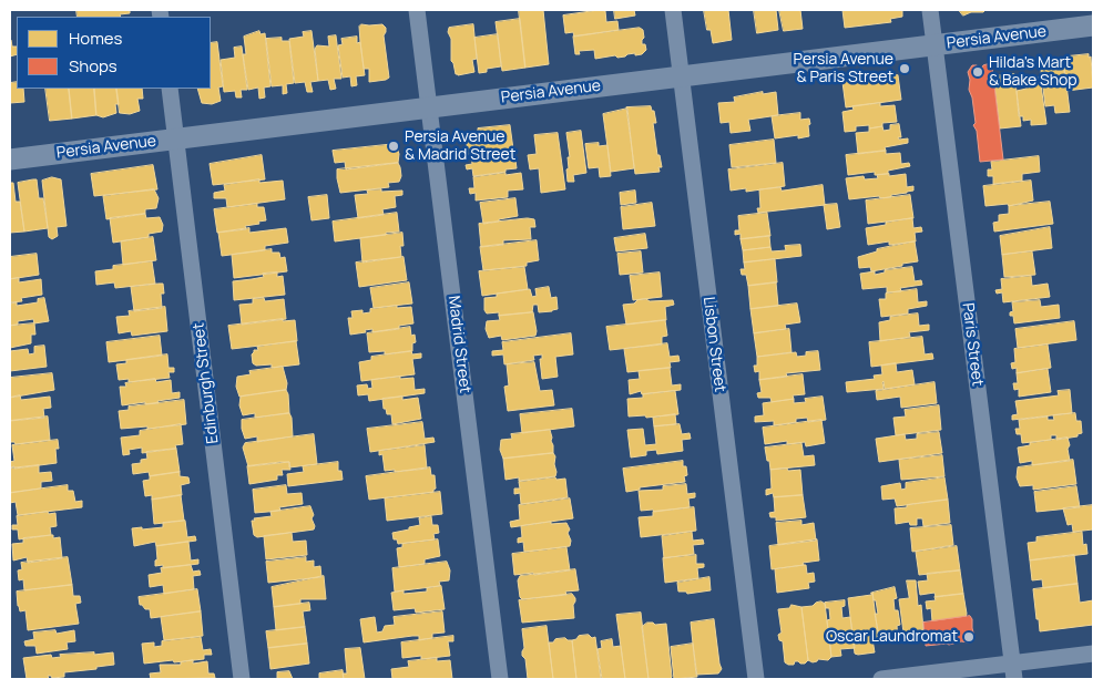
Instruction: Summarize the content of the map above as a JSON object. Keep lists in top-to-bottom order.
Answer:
{
  "streets": {
    "street": [
      "Persia Avenue",
      "Madrid Street",
      "Lisbon Street",
      "Paris Street",
      "Edinburgh Street"
    ]
  },
  "crossings": [
    ["Persia Avenue", "Madrid Street"],
    ["Persia Avenue", "Lisbon Street"],
    ["Persia Avenue", "Paris Street"],
    ["Persia Avenue", "Edinburgh Street"]
  ],
  "places": [
    "Persia Avenue & Paris Street",
    "Hilda's Mart & Bake Shop",
    "Persia Avenue & Madrid Street",
    "Oscar Laundromat"
  ],
  "legend": ["Homes", "Shops"]
}
